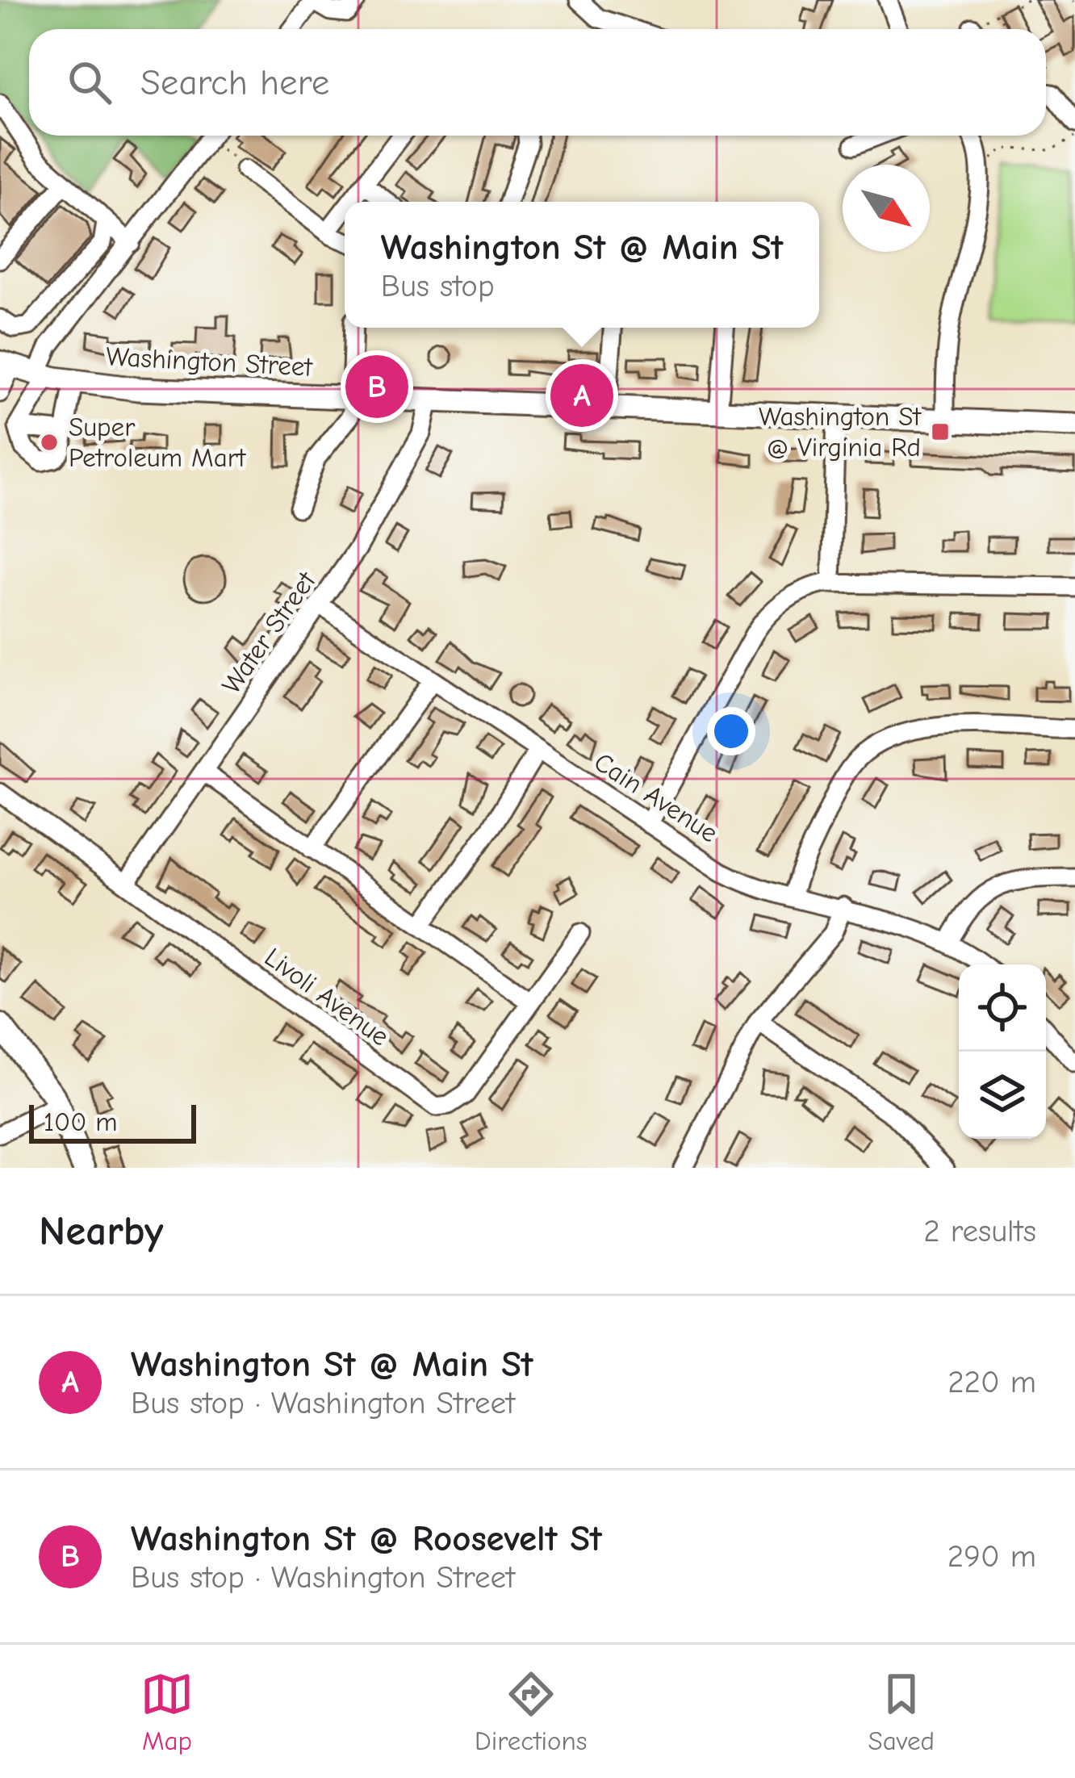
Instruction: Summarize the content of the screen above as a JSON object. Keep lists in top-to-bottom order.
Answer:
{
  "streets": {
    "main road": ["Washington Street"],
    "street": ["Water Street", "Cain Avenue", "Livoli Avenue"]
  },
  "crossings": [
    ["Washington Street", "Water Street"],
    ["Water Street", "Cain Avenue"],
    ["Water Street", "Livoli Avenue"]
  ],
  "places": {
    "transit": ["Washington St @ Virginia Rd"],
    "other": ["Super Petroleum Mart"]
  },
  "scale_bar": "100 m",
  "north": "bottom right",
  "page": {
    "search": "Search here",
    "popup": ["Washington St @ Main St", "Bus stop"],
    "pins": ["B", "A"],
    "scale": "100 m",
    "heading": ["Nearby", "2 results"],
    "list": [
      {
        "mark": "A",
        "name": "Washington St @ Main St",
        "note": "Bus stop · Washington Street",
        "value": "220 m"
      },
      {
        "mark": "B",
        "name": "Washington St @ Roosevelt St",
        "note": "Bus stop · Washington Street",
        "value": "290 m"
      }
    ],
    "nav": ["Map", "Directions", "Saved"]
  }
}
